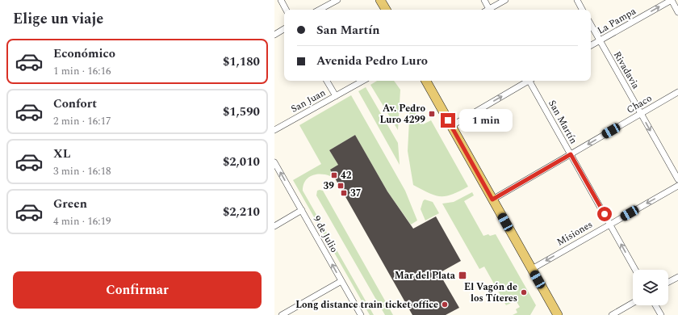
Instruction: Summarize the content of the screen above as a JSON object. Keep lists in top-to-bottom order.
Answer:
{
  "streets": {
    "street": [
      "La Pampa",
      "Rivadavia",
      "San Juan",
      "Chaco",
      "San Martín",
      "Misiones",
      "9 de Julio"
    ]
  },
  "crossings": [
    ["La Pampa", "Rivadavia"],
    ["Rivadavia", "Chaco"],
    ["Chaco", "San Martín"],
    ["San Martín", "Misiones"]
  ],
  "one_way": [
    "La Pampa",
    "Rivadavia",
    "Chaco",
    "Misiones",
    "9 de Julio"
  ],
  "places": {
    "transit": [
      "Av. Pedro Luro 4299",
      "42",
      "39",
      "37",
      "Mar del Plata"
    ],
    "other": ["El Vagón de los Títeres", "Long distance train ticket office"]
  },
  "page": {
    "heading": "Elige un viaje",
    "banner": ["San Martín", "Avenida Pedro Luro"],
    "list": [
      {
        "name": "Económico",
        "note": "1 min · 16:16",
        "value": "$1,180"
      },
      {
        "name": "Confort",
        "note": "2 min · 16:17",
        "value": "$1,590"
      },
      {
        "name": "XL",
        "note": "3 min · 16:18",
        "value": "$2,010"
      },
      {
        "name": "Green",
        "note": "4 min · 16:19",
        "value": "$2,210"
      }
    ],
    "bubble": "1 min",
    "buttons": "Confirmar"
  }
}
